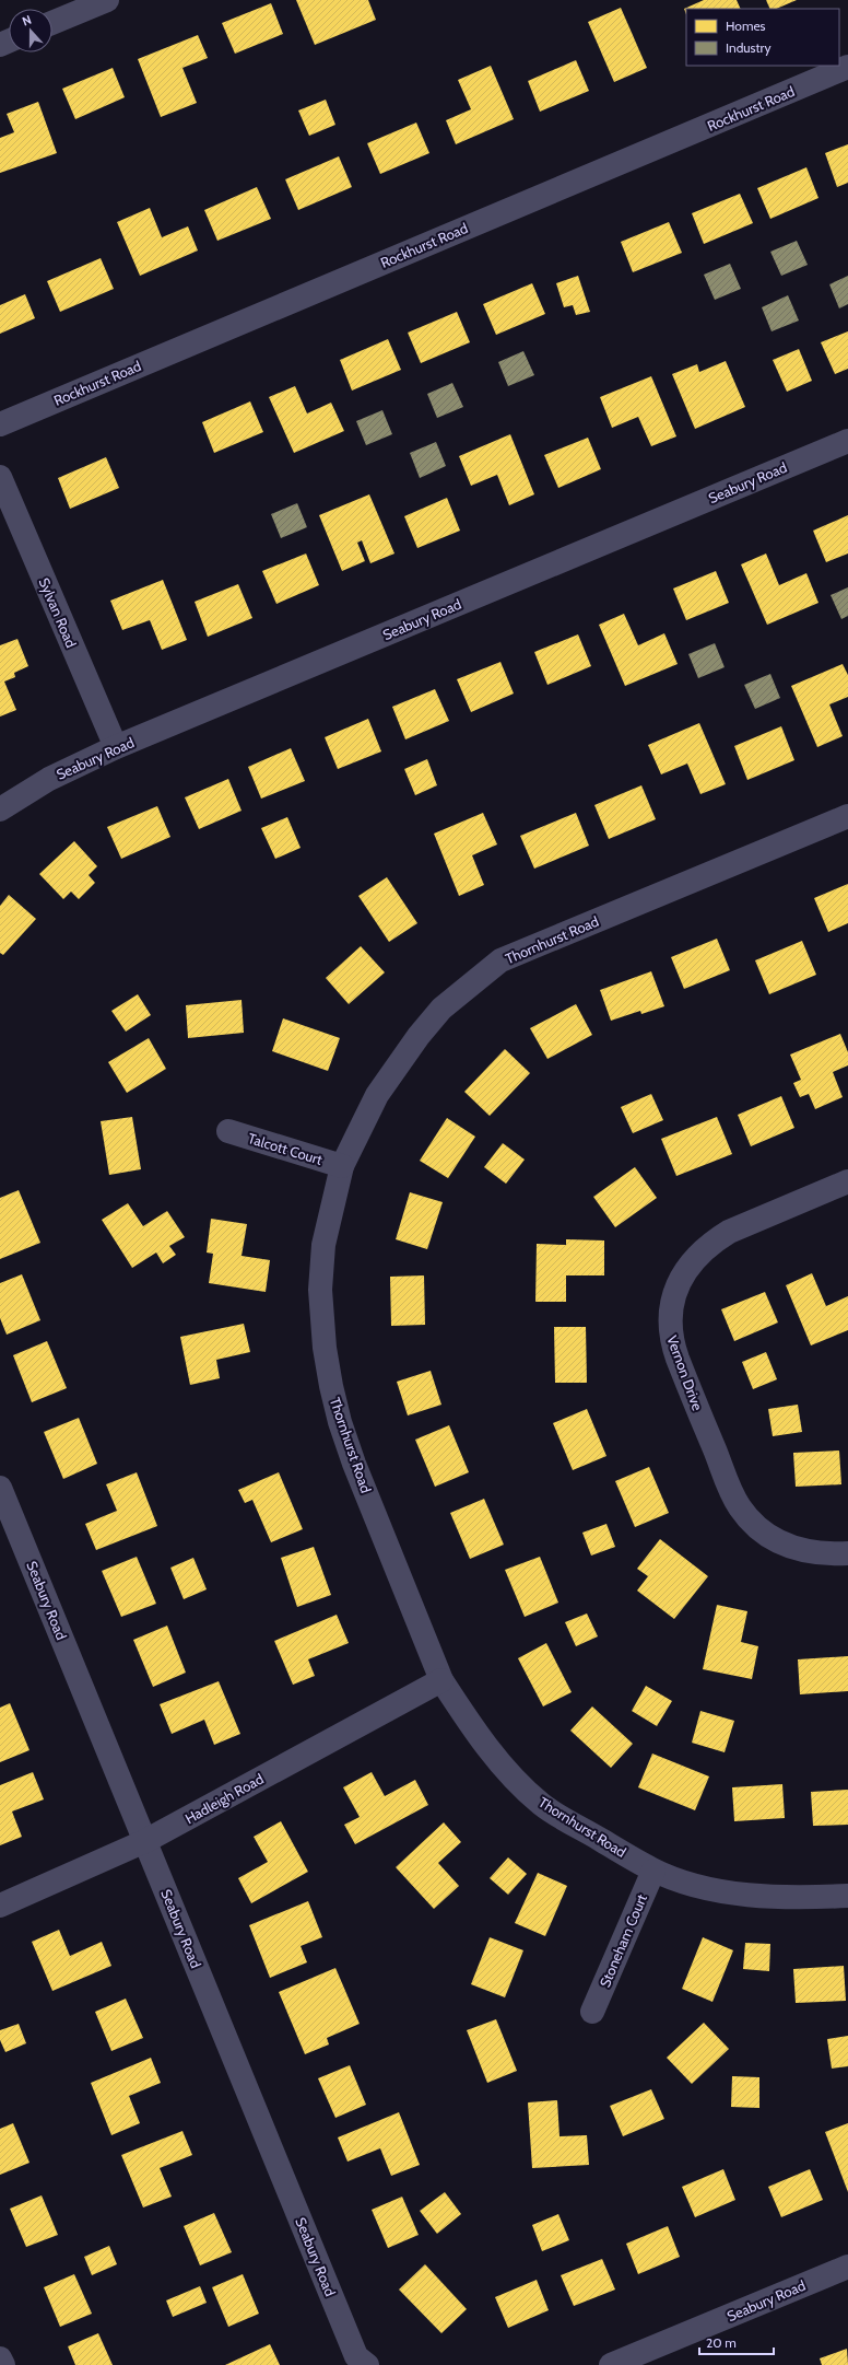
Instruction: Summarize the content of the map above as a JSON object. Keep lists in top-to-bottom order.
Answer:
{
  "streets": {
    "street": [
      "Rockhurst Road",
      "Seabury Road",
      "Sylvan Road",
      "Thornhurst Road",
      "Talcott Court",
      "Vernon Drive",
      "Hadleigh Road",
      "Stoneham Court"
    ]
  },
  "crossings": [
    ["Seabury Road", "Sylvan Road"],
    ["Seabury Road", "Hadleigh Road"],
    ["Thornhurst Road", "Talcott Court"],
    ["Thornhurst Road", "Hadleigh Road"],
    ["Thornhurst Road", "Stoneham Court"]
  ],
  "legend": ["Homes", "Industry"],
  "scale_bar": "20 m",
  "north": "top"
}
